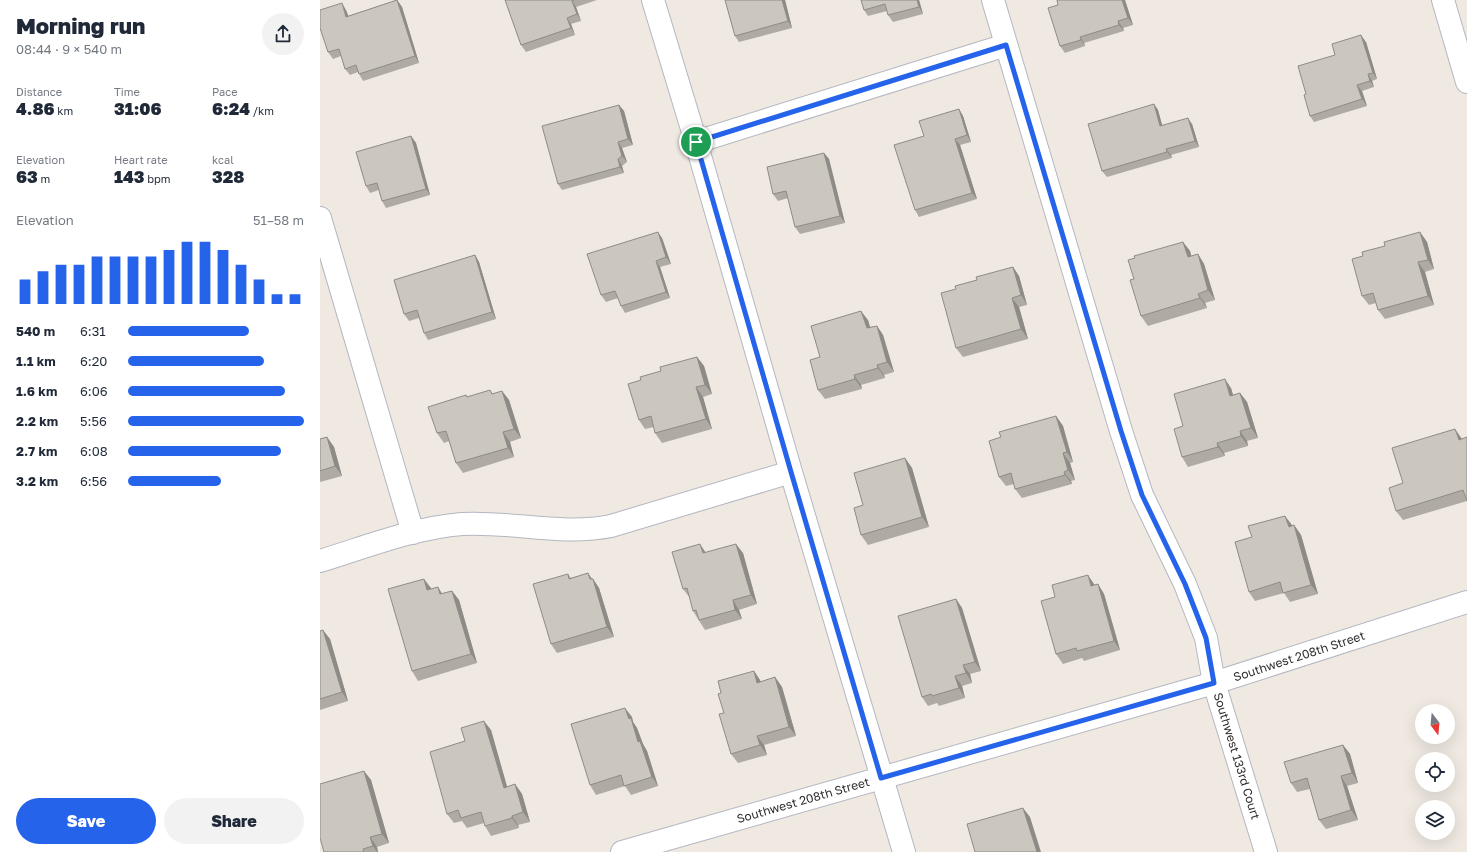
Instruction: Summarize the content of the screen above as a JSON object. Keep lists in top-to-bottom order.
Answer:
{
  "streets": {
    "street": ["Southwest 208th Street", "Southwest 133rd Court"]
  },
  "crossings": [
    ["Southwest 208th Street", "Southwest 133rd Court"]
  ],
  "north": "bottom",
  "page": {
    "heading": ["Morning run", "08:44 · 9 × 540 m"],
    "stats": [
      ["Distance", "4.86 km"],
      ["Time", "31:06"],
      ["Pace", "6:24 /km"],
      ["Elevation", "63 m"],
      ["Heart rate", "143 bpm"],
      ["kcal", "328"]
    ],
    "chart": ["Elevation", "51–58 m"],
    "list": [
      {
        "name": "540 m",
        "note": "6:31"
      },
      {
        "name": "1.1 km",
        "note": "6:20"
      },
      {
        "name": "1.6 km",
        "note": "6:06"
      },
      {
        "name": "2.2 km",
        "note": "5:56"
      },
      {
        "name": "2.7 km",
        "note": "6:08"
      },
      {
        "name": "3.2 km",
        "note": "6:56"
      }
    ],
    "buttons": ["Save", "Share"]
  }
}
